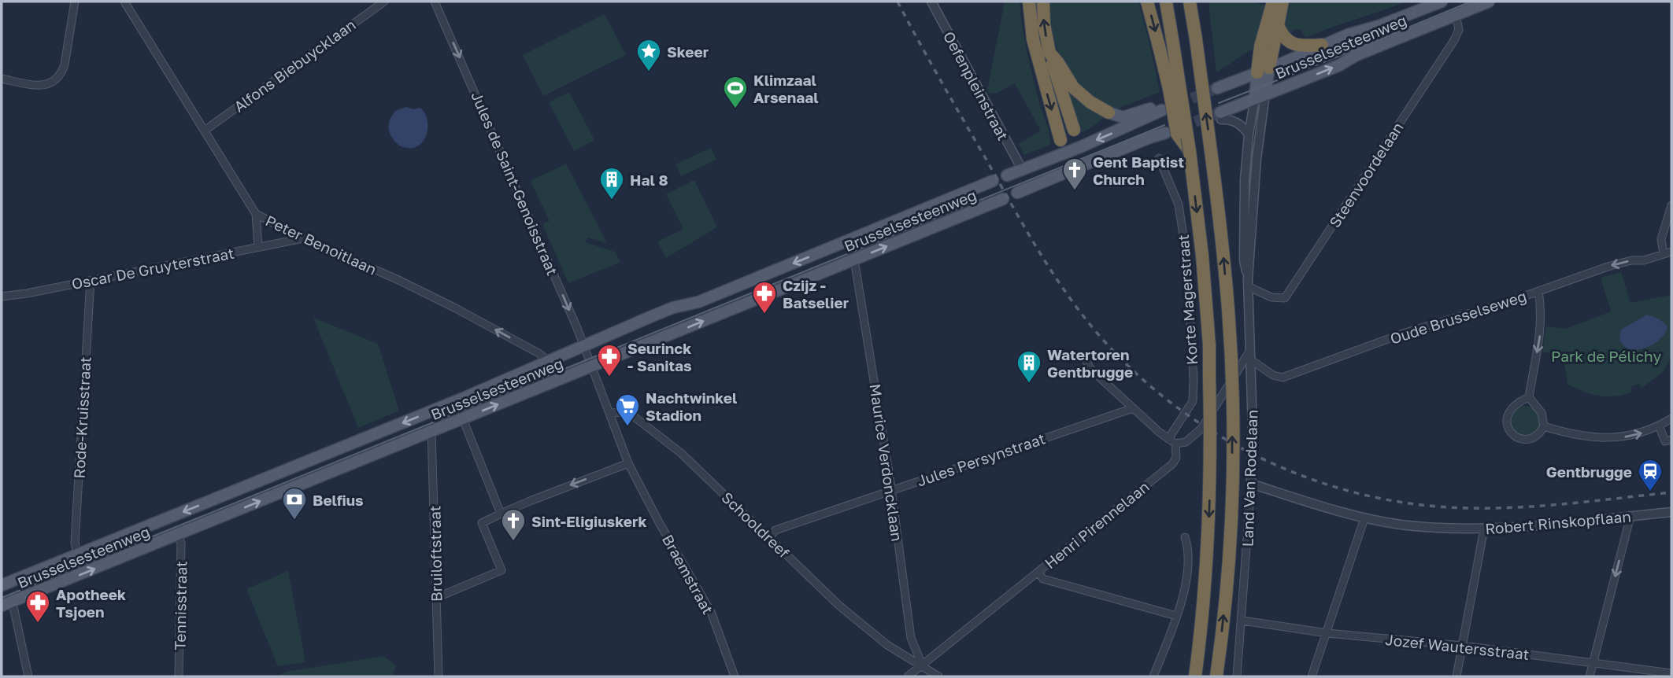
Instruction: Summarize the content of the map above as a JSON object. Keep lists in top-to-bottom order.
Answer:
{
  "streets": {
    "main road": ["Brusselsesteenweg"],
    "street": [
      "Alfons Biebuycklaan",
      "Oefenpleinstraat",
      "Steenvoordelaan",
      "Jules de Saint-Genoisstraat",
      "Peter Benoitlaan",
      "Oscar De Gruyterstraat",
      "Korte Magerstraat",
      "Oude Brusselseweg",
      "Rode-Kruisstraat",
      "Jules Persynstraat",
      "Maurice Verdoncklaan",
      "Land Van Rodelaan",
      "Robert Rinskopflaan",
      "Schooldreef",
      "Henri Pirennelaan",
      "Bruiloftstraat",
      "Braemstraat",
      "Tennisstraat",
      "Jozef Wautersstraat"
    ]
  },
  "crossings": [
    ["Brusselsesteenweg", "Steenvoordelaan"],
    ["Brusselsesteenweg", "Jules de Saint-Genoisstraat"],
    ["Brusselsesteenweg", "Peter Benoitlaan"],
    ["Brusselsesteenweg", "Rode-Kruisstraat"],
    ["Brusselsesteenweg", "Maurice Verdoncklaan"],
    ["Brusselsesteenweg", "Land Van Rodelaan"],
    ["Brusselsesteenweg", "Bruiloftstraat"],
    ["Brusselsesteenweg", "Tennisstraat"],
    ["Alfons Biebuycklaan", "Peter Benoitlaan"],
    ["Steenvoordelaan", "Land Van Rodelaan"],
    ["Peter Benoitlaan", "Oscar De Gruyterstraat"],
    ["Oscar De Gruyterstraat", "Rode-Kruisstraat"],
    ["Oude Brusselseweg", "Land Van Rodelaan"],
    ["Jules Persynstraat", "Maurice Verdoncklaan"],
    ["Jules Persynstraat", "Schooldreef"],
    ["Maurice Verdoncklaan", "Schooldreef"],
    ["Maurice Verdoncklaan", "Henri Pirennelaan"],
    ["Land Van Rodelaan", "Robert Rinskopflaan"],
    ["Land Van Rodelaan", "Jozef Wautersstraat"],
    ["Schooldreef", "Henri Pirennelaan"],
    ["Schooldreef", "Braemstraat"]
  ],
  "one_way": ["Jules de Saint-Genoisstraat", "Peter Benoitlaan"],
  "parks": ["Park de Pélichy"],
  "places": {
    "place": ["Skeer"],
    "sports": ["Klimzaal Arsenaal"],
    "church": ["Gent Baptist Church", "Sint-Eligiuskerk"],
    "building": ["Hal 8", "Watertoren Gentbrugge"],
    "pharmacy": ["Czijz - Batselier", "Seurinck - Sanitas", "Apotheek Tsjoen"],
    "supermarket": ["Nachtwinkel Stadion"],
    "station": ["Gentbrugge"],
    "bank": ["Belfius"]
  }
}
